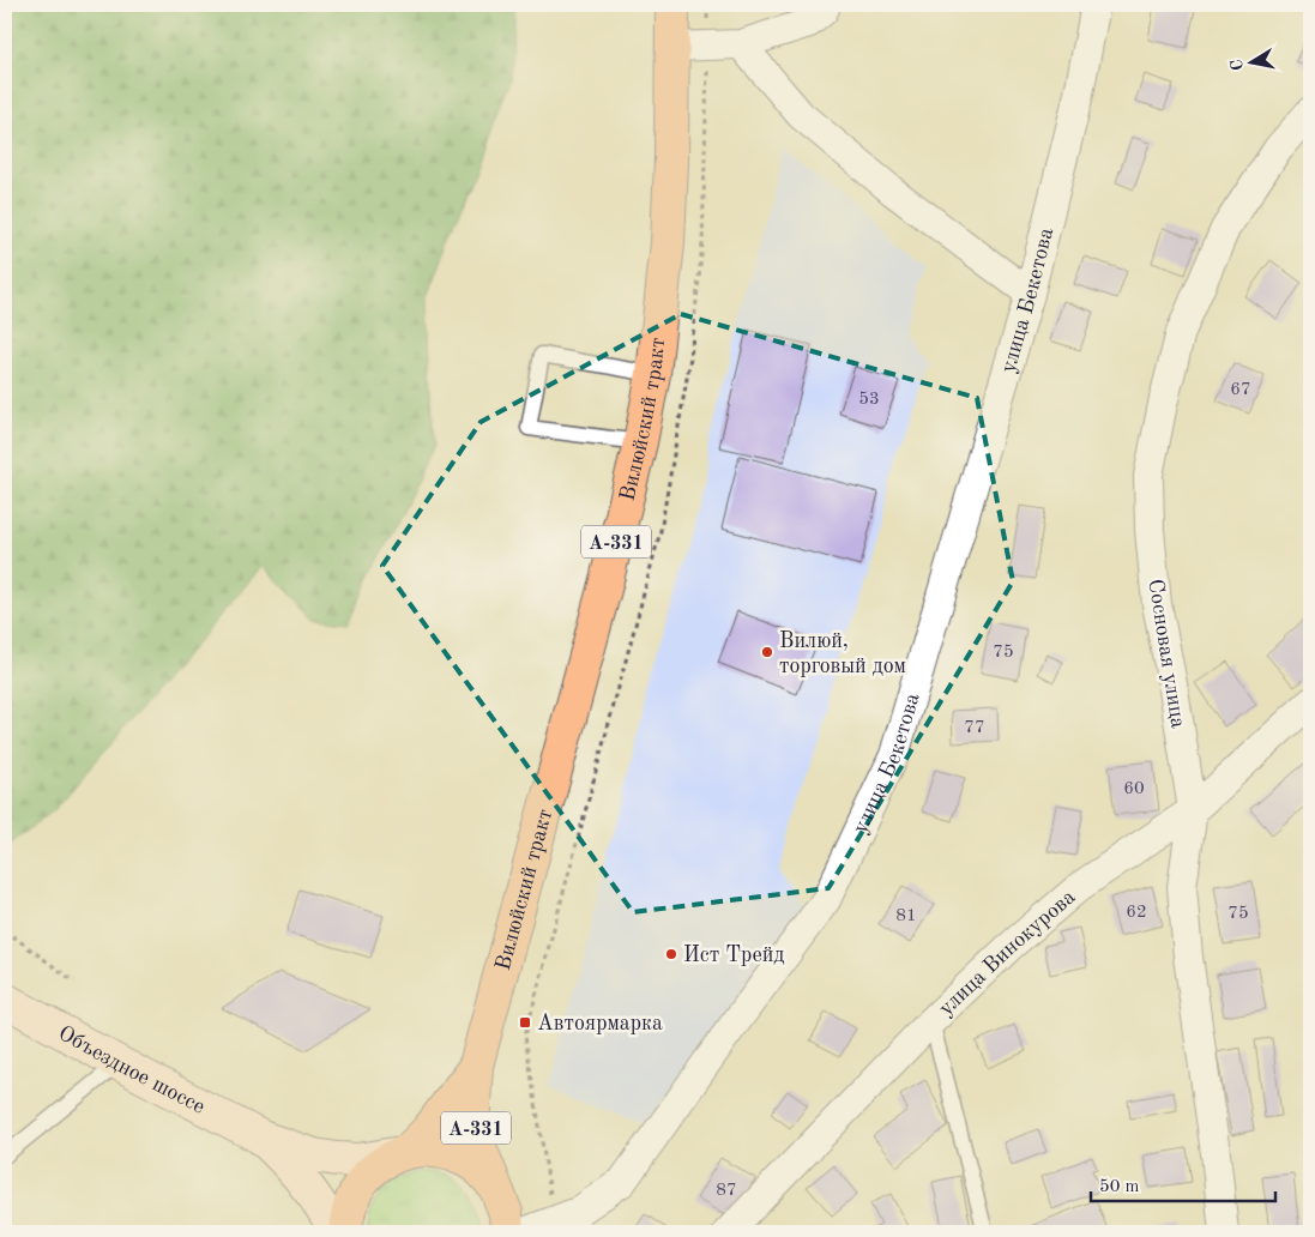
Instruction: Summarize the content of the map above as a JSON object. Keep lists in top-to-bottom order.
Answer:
{
  "streets": {
    "main road": ["Вилюйский тракт", "А-331", "Объездное шоссе"],
    "street": ["улица Бекетова", "Сосновая улица", "улица Винокурова"]
  },
  "crossings": [
    ["Сосновая улица", "улица Винокурова"]
  ],
  "places": {
    "other": ["Вилюй, торговый дом", "Ист Трейд"],
    "transit": ["Автоярмарка"]
  },
  "house_numbers": [
    "67",
    "53",
    "75",
    "77",
    "60",
    "62",
    "75",
    "81",
    "87"
  ],
  "scale_bar": "50 m",
  "north": "left"
}
